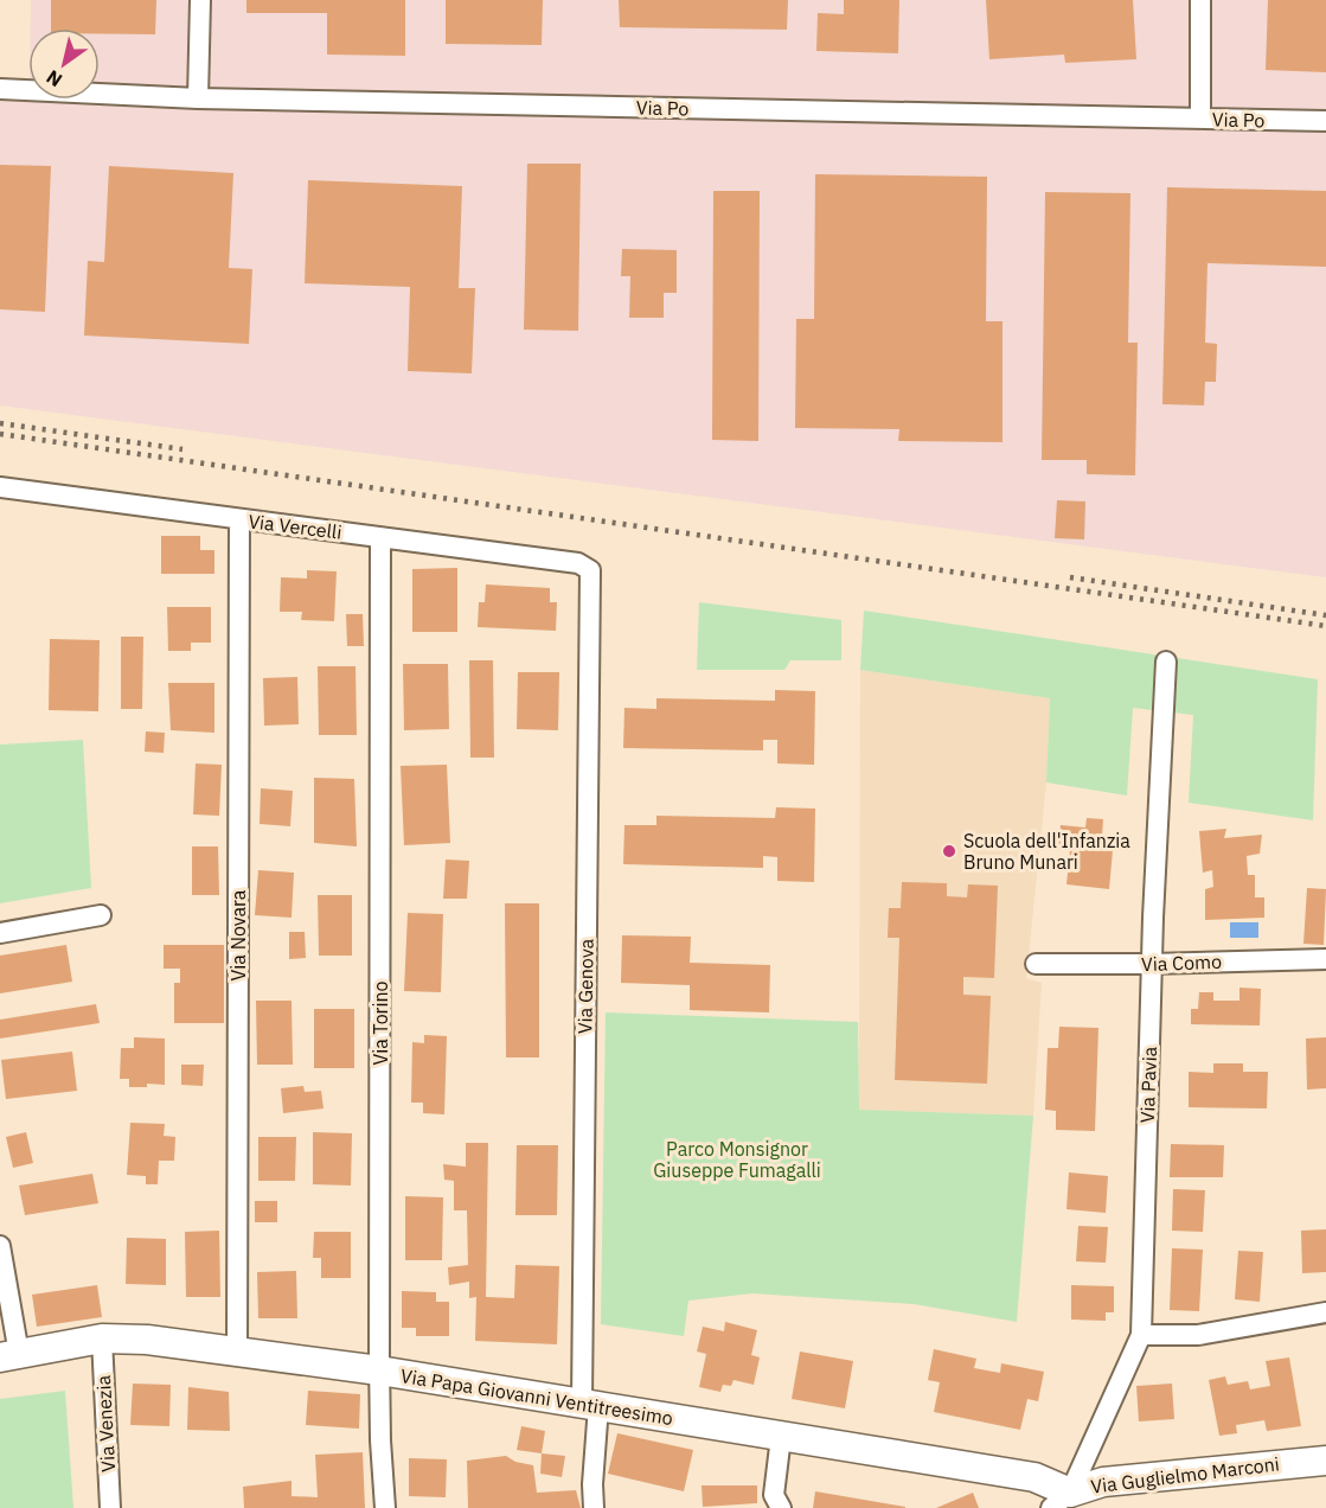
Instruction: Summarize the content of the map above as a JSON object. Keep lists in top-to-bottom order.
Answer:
{
  "streets": {
    "street": [
      "Via Po",
      "Via Vercelli",
      "Via Novara",
      "Via Como",
      "Via Genova",
      "Via Torino",
      "Via Pavia",
      "Via Papa Giovanni Ventitreesimo",
      "Via Venezia",
      "Via Guglielmo Marconi"
    ]
  },
  "crossings": [
    ["Via Vercelli", "Via Novara"],
    ["Via Vercelli", "Via Genova"],
    ["Via Vercelli", "Via Torino"],
    ["Via Novara", "Via Papa Giovanni Ventitreesimo"],
    ["Via Como", "Via Pavia"],
    ["Via Genova", "Via Papa Giovanni Ventitreesimo"],
    ["Via Torino", "Via Papa Giovanni Ventitreesimo"],
    ["Via Pavia", "Via Papa Giovanni Ventitreesimo"],
    ["Via Pavia", "Via Guglielmo Marconi"],
    ["Via Papa Giovanni Ventitreesimo", "Via Venezia"],
    ["Via Papa Giovanni Ventitreesimo", "Via Guglielmo Marconi"]
  ],
  "parks": ["Parco Monsignor Giuseppe Fumagalli"],
  "places": ["Scuola dell'Infanzia Bruno Munari"],
  "north": "bottom left"
}
